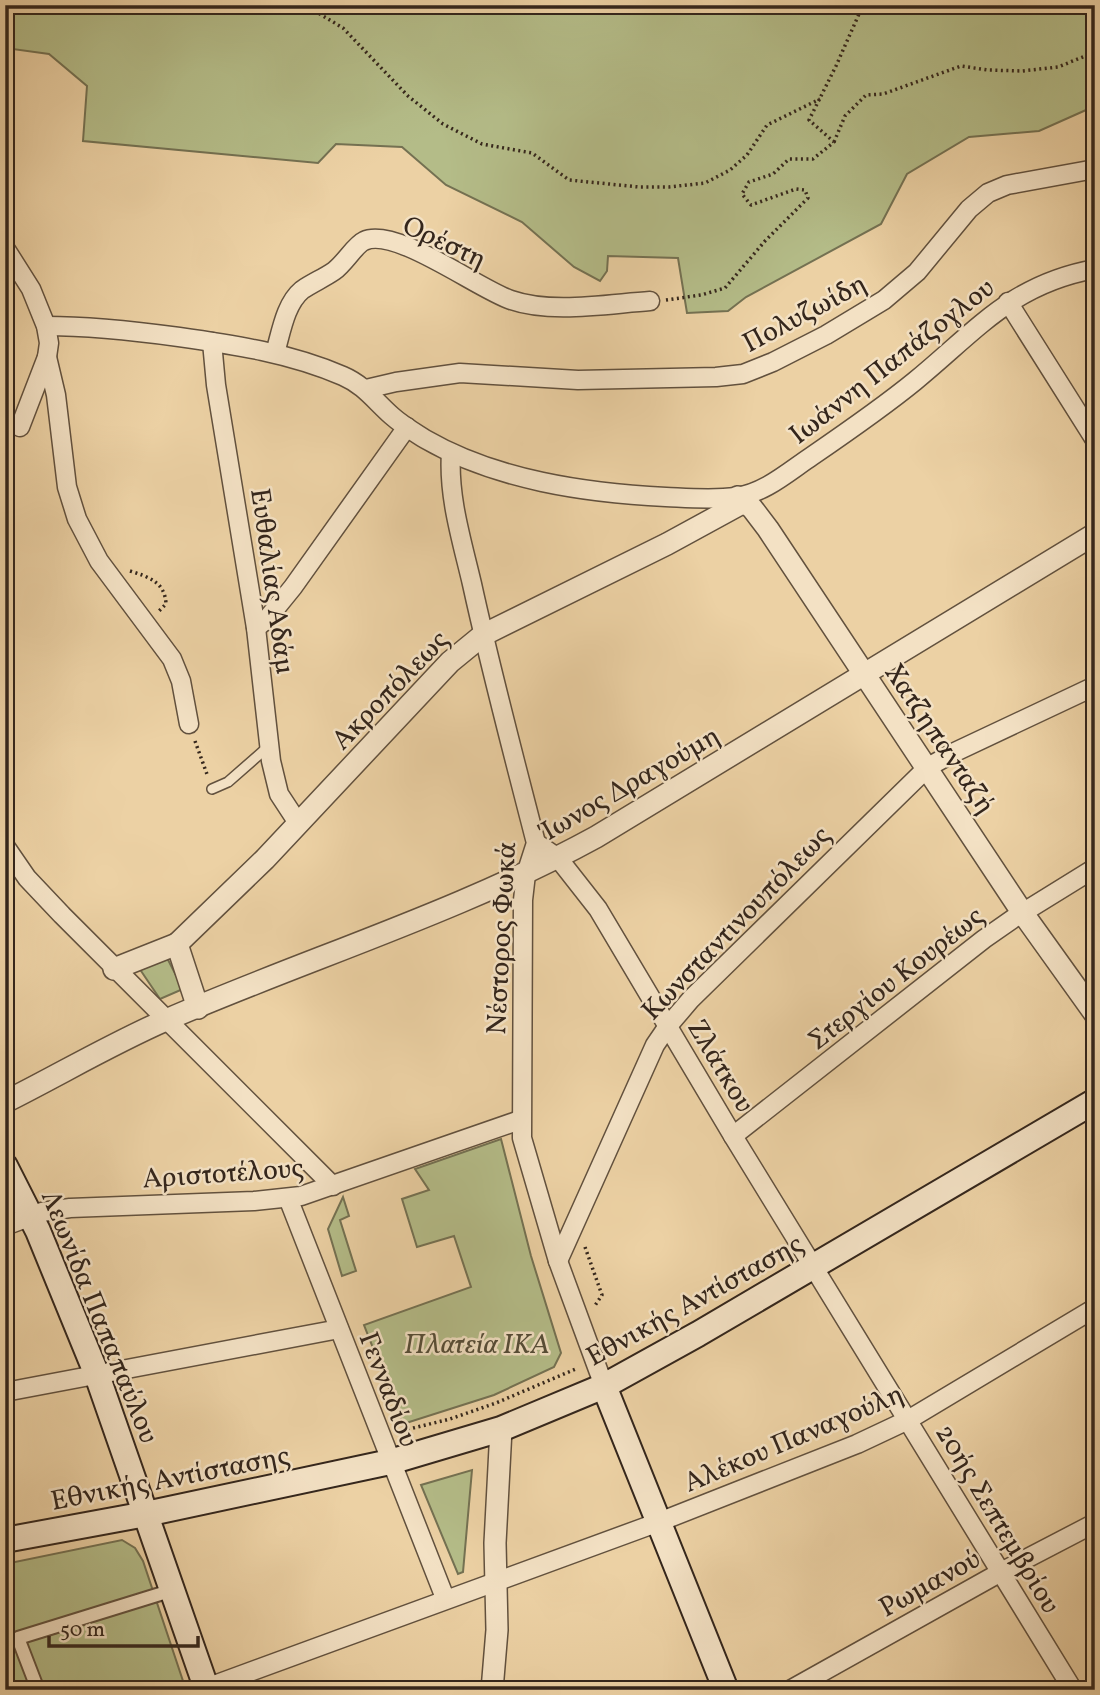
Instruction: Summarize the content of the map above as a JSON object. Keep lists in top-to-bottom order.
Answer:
{
  "streets": {
    "main road": ["Εθνικής Αντίστασης", "Λεωνίδα Παπαπαύλου"],
    "street": [
      "Ορέστη",
      "Πολυζωίδη",
      "Ιωάννη Παπάζογλου",
      "Ευθαλίας Αδάμ",
      "Ακροπόλεως",
      "Χατζηπανταζή",
      "Ίωνος Δραγούμη",
      "Κωνσταντινουπόλεως",
      "Νέστορος Φωκά",
      "Στεργίου Κουρέως",
      "Ζλάτκου",
      "Αριστοτέλους",
      "Γενναδίου",
      "Αλέκου Παναγούλη",
      "20ής Σεπτεμβρίου",
      "Ρωμανού"
    ]
  },
  "crossings": [
    ["Ορέστη", "Ιωάννη Παπάζογλου"],
    ["Πολυζωίδη", "Ιωάννη Παπάζογλου"],
    ["Ιωάννη Παπάζογλου", "Ευθαλίας Αδάμ"],
    ["Ιωάννη Παπάζογλου", "Ακροπόλεως"],
    ["Ιωάννη Παπάζογλου", "Χατζηπανταζή"],
    ["Ιωάννη Παπάζογλου", "Νέστορος Φωκά"],
    ["Ευθαλίας Αδάμ", "Ακροπόλεως"],
    ["Ακροπόλεως", "Χατζηπανταζή"],
    ["Ακροπόλεως", "Νέστορος Φωκά"],
    ["Χατζηπανταζή", "Ίωνος Δραγούμη"],
    ["Χατζηπανταζή", "Κωνσταντινουπόλεως"],
    ["Χατζηπανταζή", "Στεργίου Κουρέως"],
    ["Ίωνος Δραγούμη", "Νέστορος Φωκά"],
    ["Ίωνος Δραγούμη", "Ζλάτκου"],
    ["Κωνσταντινουπόλεως", "Νέστορος Φωκά"],
    ["Κωνσταντινουπόλεως", "Ζλάτκου"],
    ["Νέστορος Φωκά", "Ζλάτκου"],
    ["Νέστορος Φωκά", "Αριστοτέλους"],
    ["Στεργίου Κουρέως", "Ζλάτκου"],
    ["Ζλάτκου", "Εθνικής Αντίστασης"],
    ["Ζλάτκου", "20ής Σεπτεμβρίου"],
    ["Αριστοτέλους", "Λεωνίδα Παπαπαύλου"],
    ["Αριστοτέλους", "Γενναδίου"],
    ["Εθνικής Αντίστασης", "Λεωνίδα Παπαπαύλου"],
    ["Εθνικής Αντίστασης", "Γενναδίου"],
    ["Εθνικής Αντίστασης", "20ής Σεπτεμβρίου"],
    ["Λεωνίδα Παπαπαύλου", "Αλέκου Παναγούλη"],
    ["Γενναδίου", "Αλέκου Παναγούλη"],
    ["Αλέκου Παναγούλη", "20ής Σεπτεμβρίου"],
    ["20ής Σεπτεμβρίου", "Ρωμανού"]
  ],
  "parks": ["Πλατεία ΙΚΑ"],
  "scale_bar": "50 m"
}
